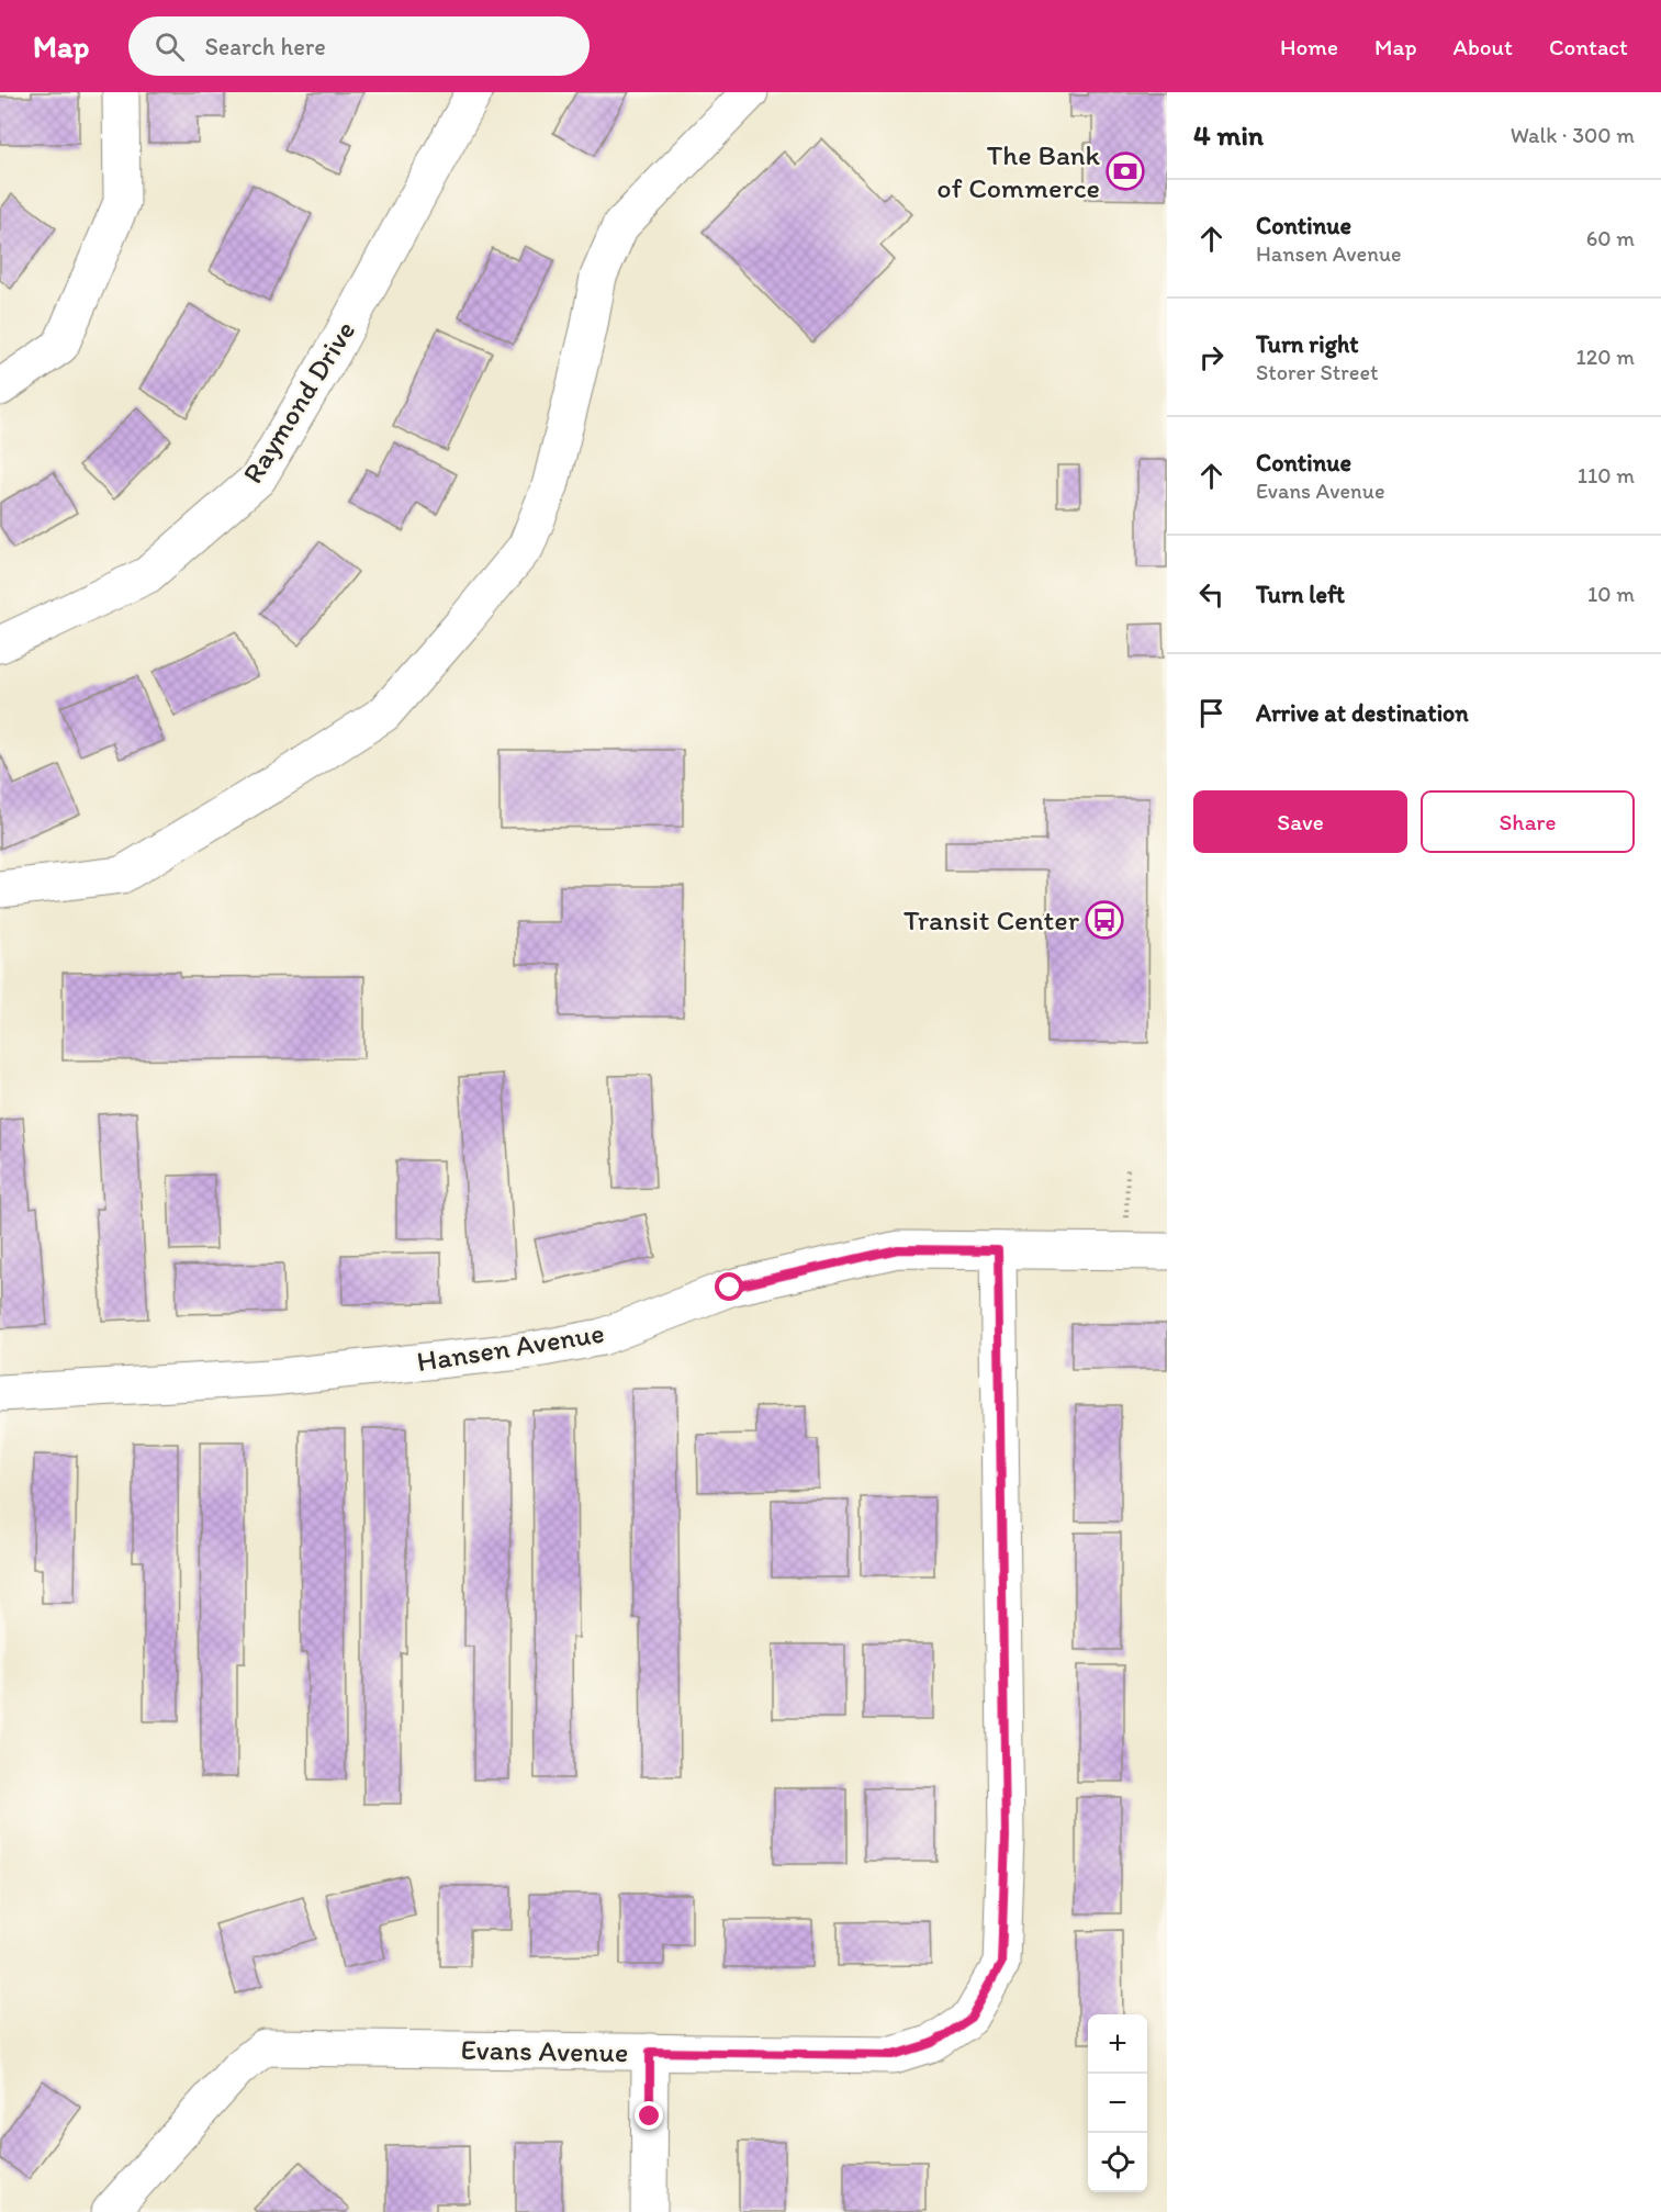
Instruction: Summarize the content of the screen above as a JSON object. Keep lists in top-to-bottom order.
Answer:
{
  "streets": {
    "street": ["Raymond Drive", "Hansen Avenue", "Evans Avenue"]
  },
  "crossings": [
    ["Hansen Avenue", "Evans Avenue"]
  ],
  "places": {
    "bank": ["The Bank of Commerce"],
    "bus stop": ["Transit Center"]
  },
  "page": {
    "header": "Map",
    "search": "Search here",
    "nav": [
      "Home",
      "Map",
      "About",
      "Contact"
    ],
    "heading": ["4 min", "Walk · 300 m"],
    "list": [
      ["Continue", "Hansen Avenue", "60 m"],
      ["Turn right", "Storer Street", "120 m"],
      ["Continue", "Evans Avenue", "110 m"],
      ["Turn left", "10 m"],
      "Arrive at destination"
    ],
    "buttons": ["Save", "Share"],
    "map_buttons": ["+", "−"]
  }
}
